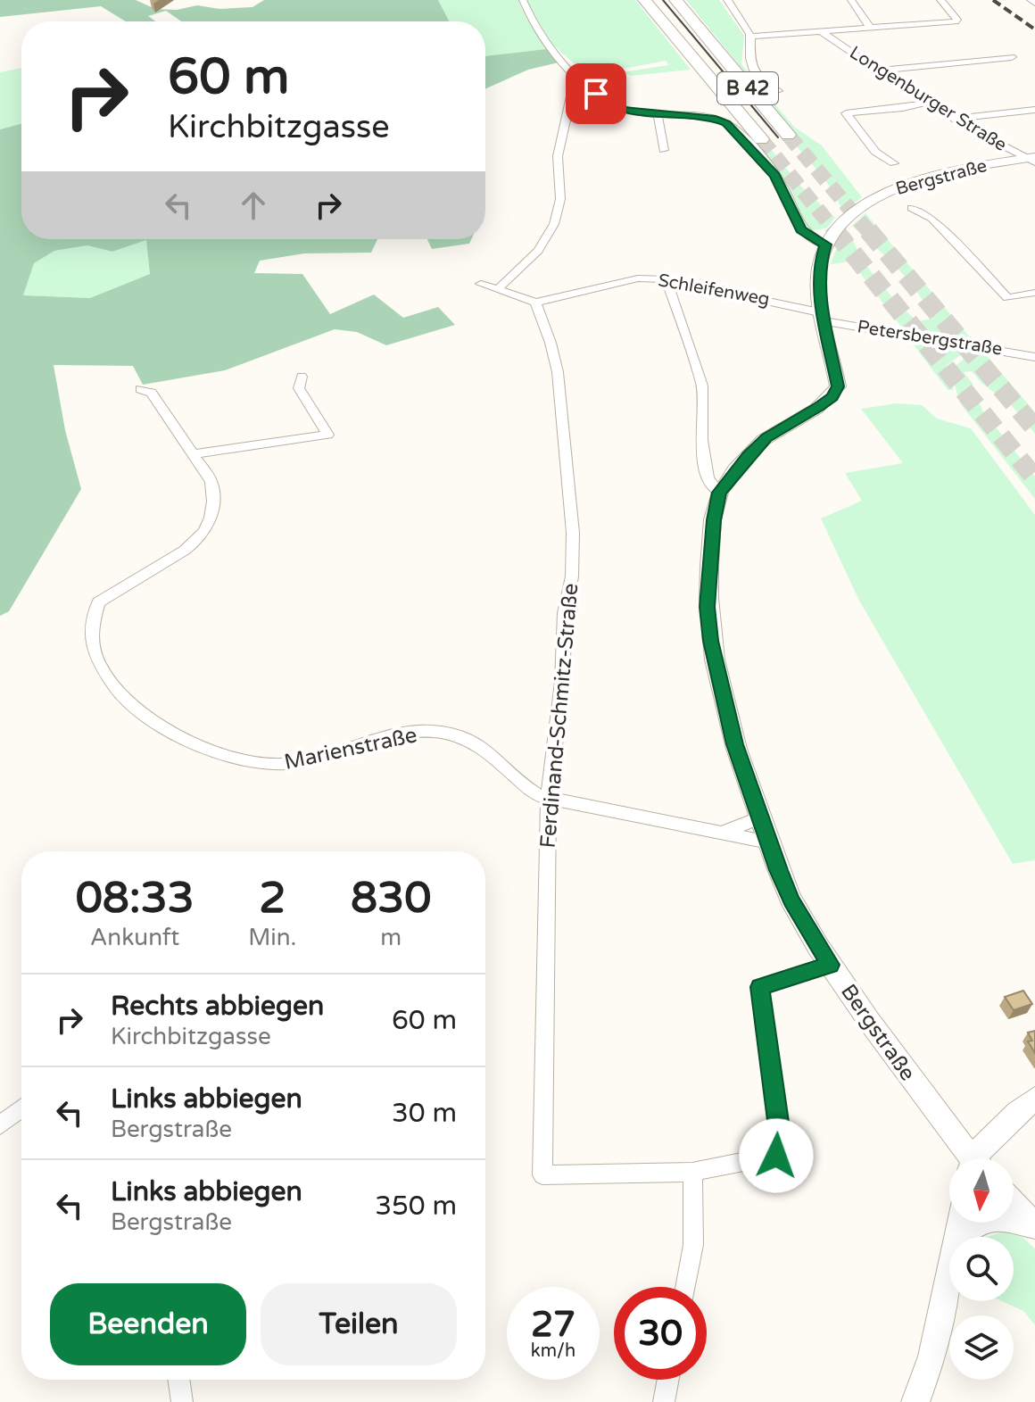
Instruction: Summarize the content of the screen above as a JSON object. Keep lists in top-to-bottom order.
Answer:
{
  "streets": {
    "highway": ["B 42"],
    "street": [
      "Longenburger Straße",
      "Bergstraße",
      "Schleifenweg",
      "Petersbergstraße",
      "Ferdinand-Schmitz-Straße",
      "Marienstraße"
    ]
  },
  "crossings": [
    ["Longenburger Straße", "Bergstraße"],
    ["Bergstraße", "Schleifenweg"],
    ["Bergstraße", "Petersbergstraße"],
    ["Bergstraße", "Marienstraße"],
    ["Schleifenweg", "Petersbergstraße"],
    ["Schleifenweg", "Ferdinand-Schmitz-Straße"],
    ["Ferdinand-Schmitz-Straße", "Marienstraße"]
  ],
  "north": "bottom",
  "page": {
    "turn": ["60 m", "Kirchbitzgasse"],
    "eta": [
      "08:33",
      "Ankunft",
      "2",
      "Min.",
      "830",
      "m"
    ],
    "list": [
      {
        "name": "Rechts abbiegen",
        "note": "Kirchbitzgasse",
        "value": "60 m"
      },
      {
        "name": "Links abbiegen",
        "note": "Bergstraße",
        "value": "30 m"
      },
      {
        "name": "Links abbiegen",
        "note": "Bergstraße",
        "value": "350 m"
      }
    ],
    "buttons": ["Beenden", "Teilen"],
    "speed": "27 km/h",
    "limit": "30"
  }
}
